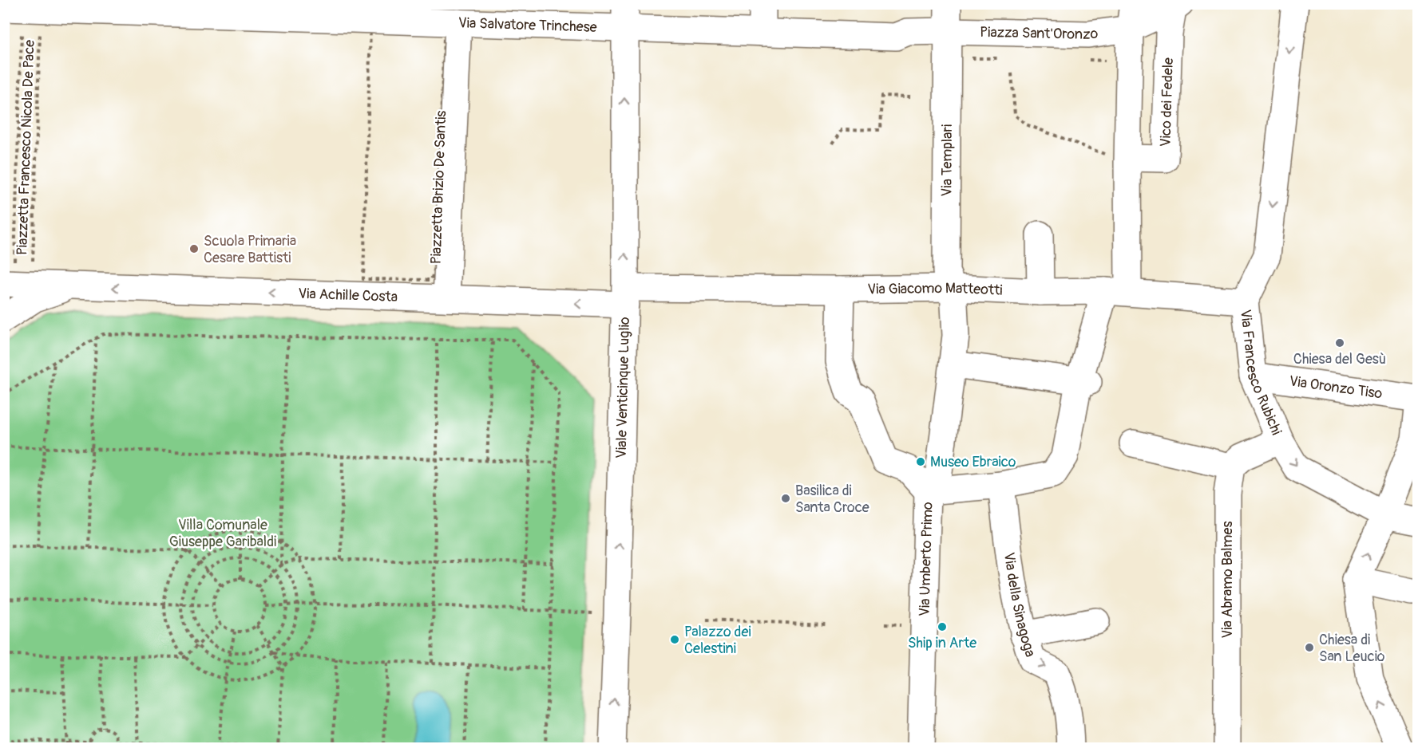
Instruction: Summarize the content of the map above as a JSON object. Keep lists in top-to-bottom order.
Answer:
{
  "streets": {
    "street": [
      "Via Salvatore Trinchese",
      "Piazza Sant'Oronzo",
      "Vico dei Fedele",
      "Via Templari",
      "Piazzetta Brizio De Santis",
      "Via Giacomo Matteotti",
      "Via Achille Costa",
      "Via Francesco Rubichi",
      "Via Oronzo Tiso",
      "Viale Venticinque Luglio",
      "Via Umberto Primo",
      "Via Abramo Balmes",
      "Via della Sinagoga"
    ],
    "path": ["Piazzetta Francesco Nicola De Pace"]
  },
  "crossings": [
    ["Via Salvatore Trinchese", "Piazza Sant'Oronzo"],
    ["Via Salvatore Trinchese", "Piazzetta Francesco Nicola De Pace"],
    ["Via Salvatore Trinchese", "Piazzetta Brizio De Santis"],
    ["Via Salvatore Trinchese", "Viale Venticinque Luglio"],
    ["Piazza Sant'Oronzo", "Vico dei Fedele"],
    ["Piazza Sant'Oronzo", "Via Templari"],
    ["Piazzetta Francesco Nicola De Pace", "Via Achille Costa"],
    ["Via Templari", "Via Giacomo Matteotti"],
    ["Via Templari", "Via Umberto Primo"],
    ["Piazzetta Brizio De Santis", "Via Achille Costa"],
    ["Via Giacomo Matteotti", "Via Achille Costa"],
    ["Via Giacomo Matteotti", "Via Francesco Rubichi"],
    ["Via Giacomo Matteotti", "Viale Venticinque Luglio"],
    ["Via Giacomo Matteotti", "Via Umberto Primo"],
    ["Via Achille Costa", "Viale Venticinque Luglio"],
    ["Via Francesco Rubichi", "Via Oronzo Tiso"]
  ],
  "one_way": ["Via Achille Costa", "Viale Venticinque Luglio", "Via della Sinagoga"],
  "parks": ["Villa Comunale Giuseppe Garibaldi"],
  "places": [
    "Scuola Primaria Cesare Battisti",
    "Chiesa del Gesù",
    "Museo Ebraico",
    "Basilica di Santa Croce",
    "Ship in Arte",
    "Palazzo dei Celestini",
    "Chiesa di San Leucio"
  ]
}
